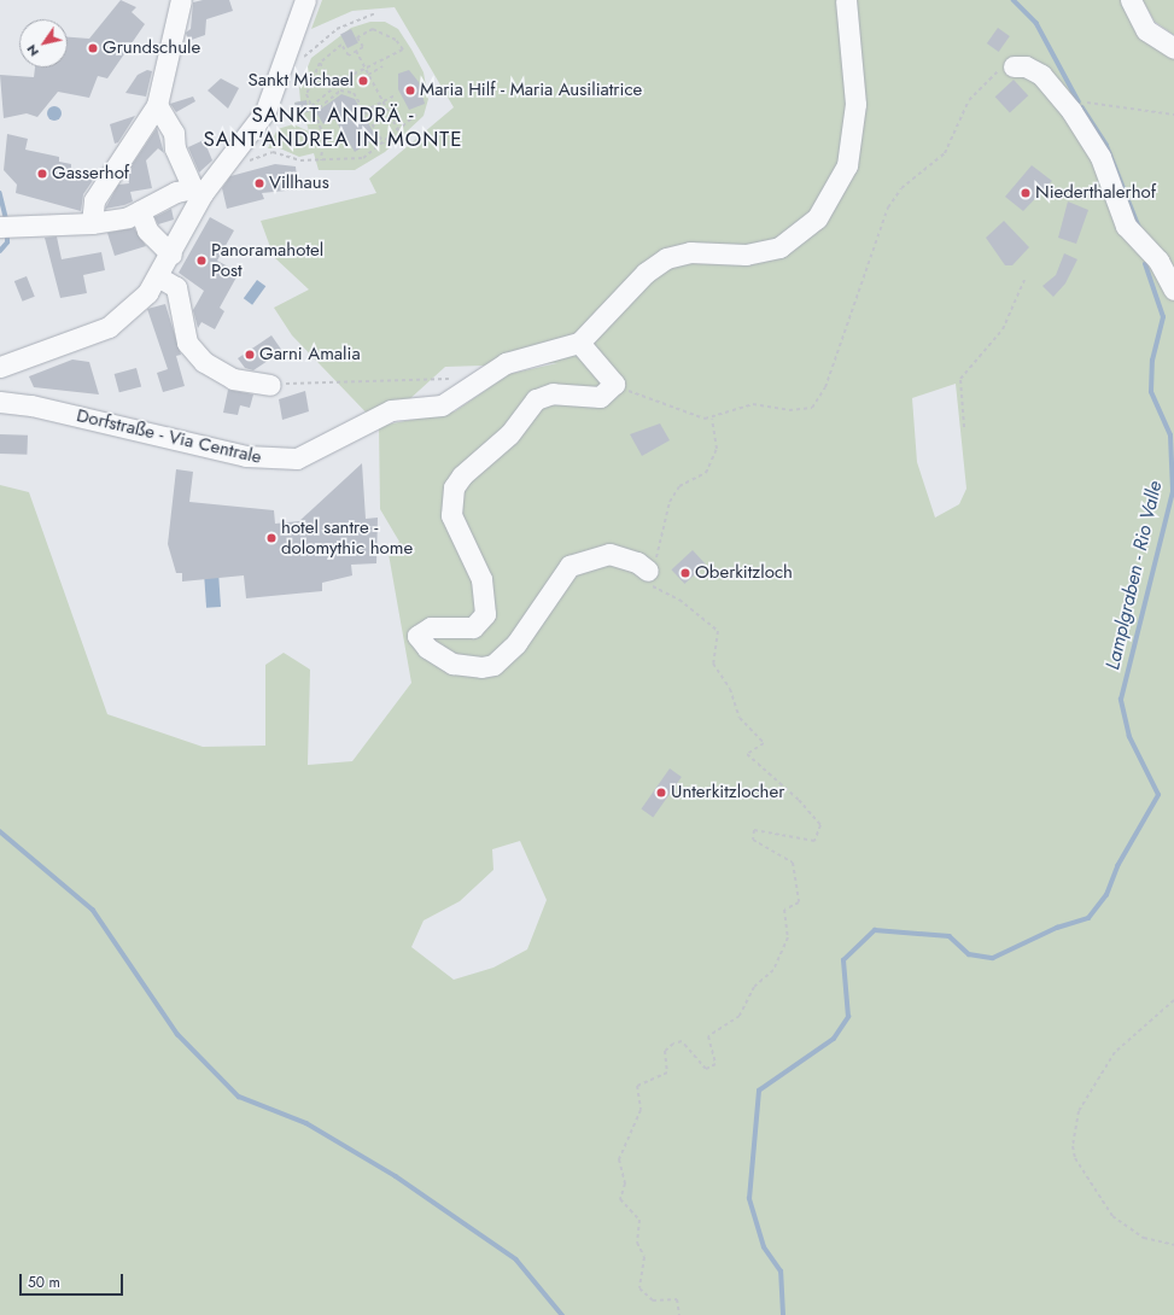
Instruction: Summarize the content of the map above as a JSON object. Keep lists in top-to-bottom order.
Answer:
{
  "streets": {
    "street": ["Dorfstraße - Via Centrale"]
  },
  "districts": ["SANKT ANDRÄ - SANT'ANDREA IN MONTE"],
  "water": ["Lamplgraben - Rio Valle"],
  "places": [
    "Grundschule",
    "Sankt Michael",
    "Maria Hilf - Maria Ausiliatrice",
    "Gasserhof",
    "Villhaus",
    "Niederthalerhof",
    "Panoramahotel Post",
    "Garni Amalia",
    "hotel santre - dolomythic home",
    "Oberkitzloch",
    "Unterkitzlocher"
  ],
  "scale_bar": "50 m",
  "north": "bottom left"
}
